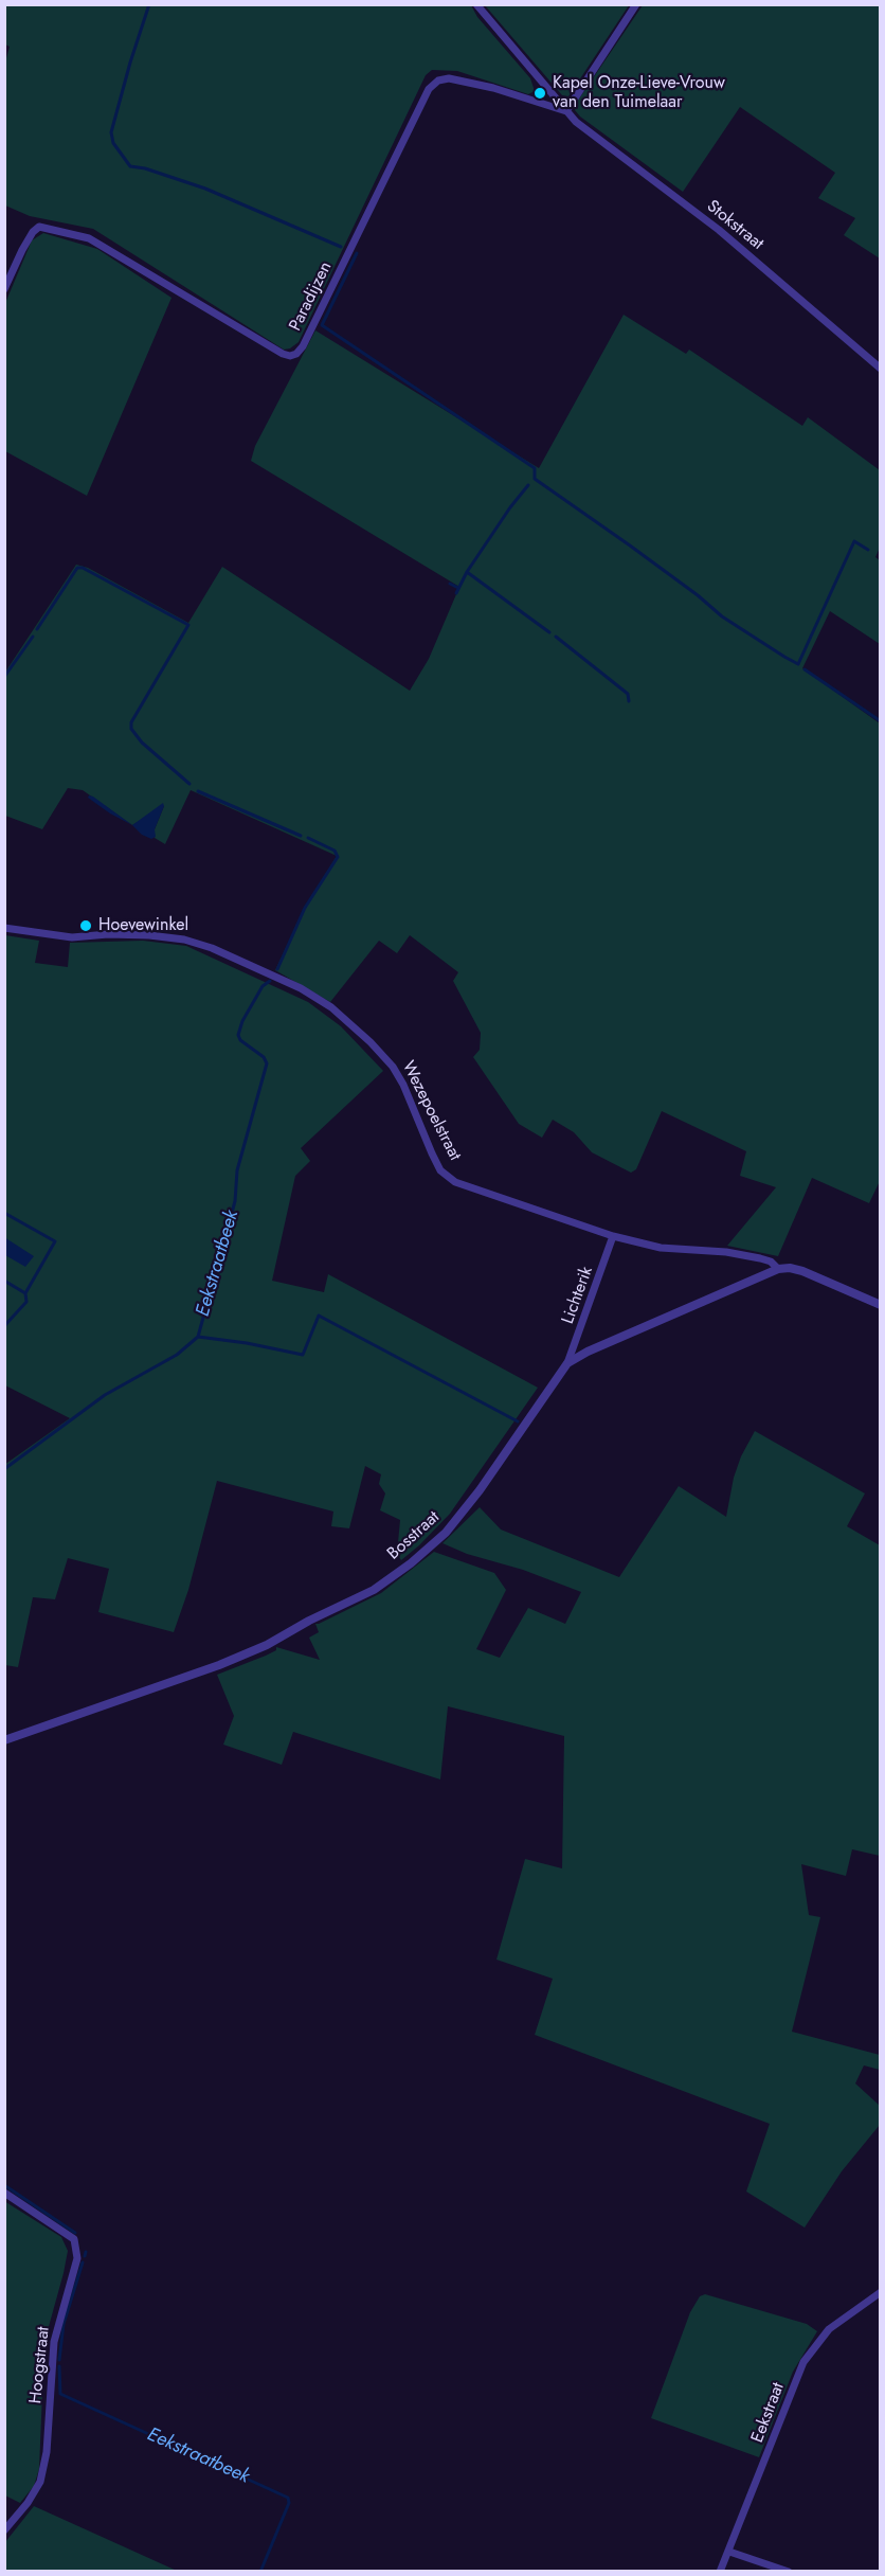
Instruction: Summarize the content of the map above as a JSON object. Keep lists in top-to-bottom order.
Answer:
{
  "streets": {
    "street": [
      "Stokstraat",
      "Paradijzen",
      "Wezepoelstraat",
      "Lichterik",
      "Bosstraat",
      "Hoogstraat",
      "Eekstraat"
    ]
  },
  "crossings": [
    ["Stokstraat", "Paradijzen"],
    ["Wezepoelstraat", "Lichterik"],
    ["Wezepoelstraat", "Bosstraat"],
    ["Lichterik", "Bosstraat"]
  ],
  "water": ["Eekstraatbeek"],
  "places": ["Kapel Onze-Lieve-Vrouw van den Tuimelaar", "Hoevewinkel"]
}
